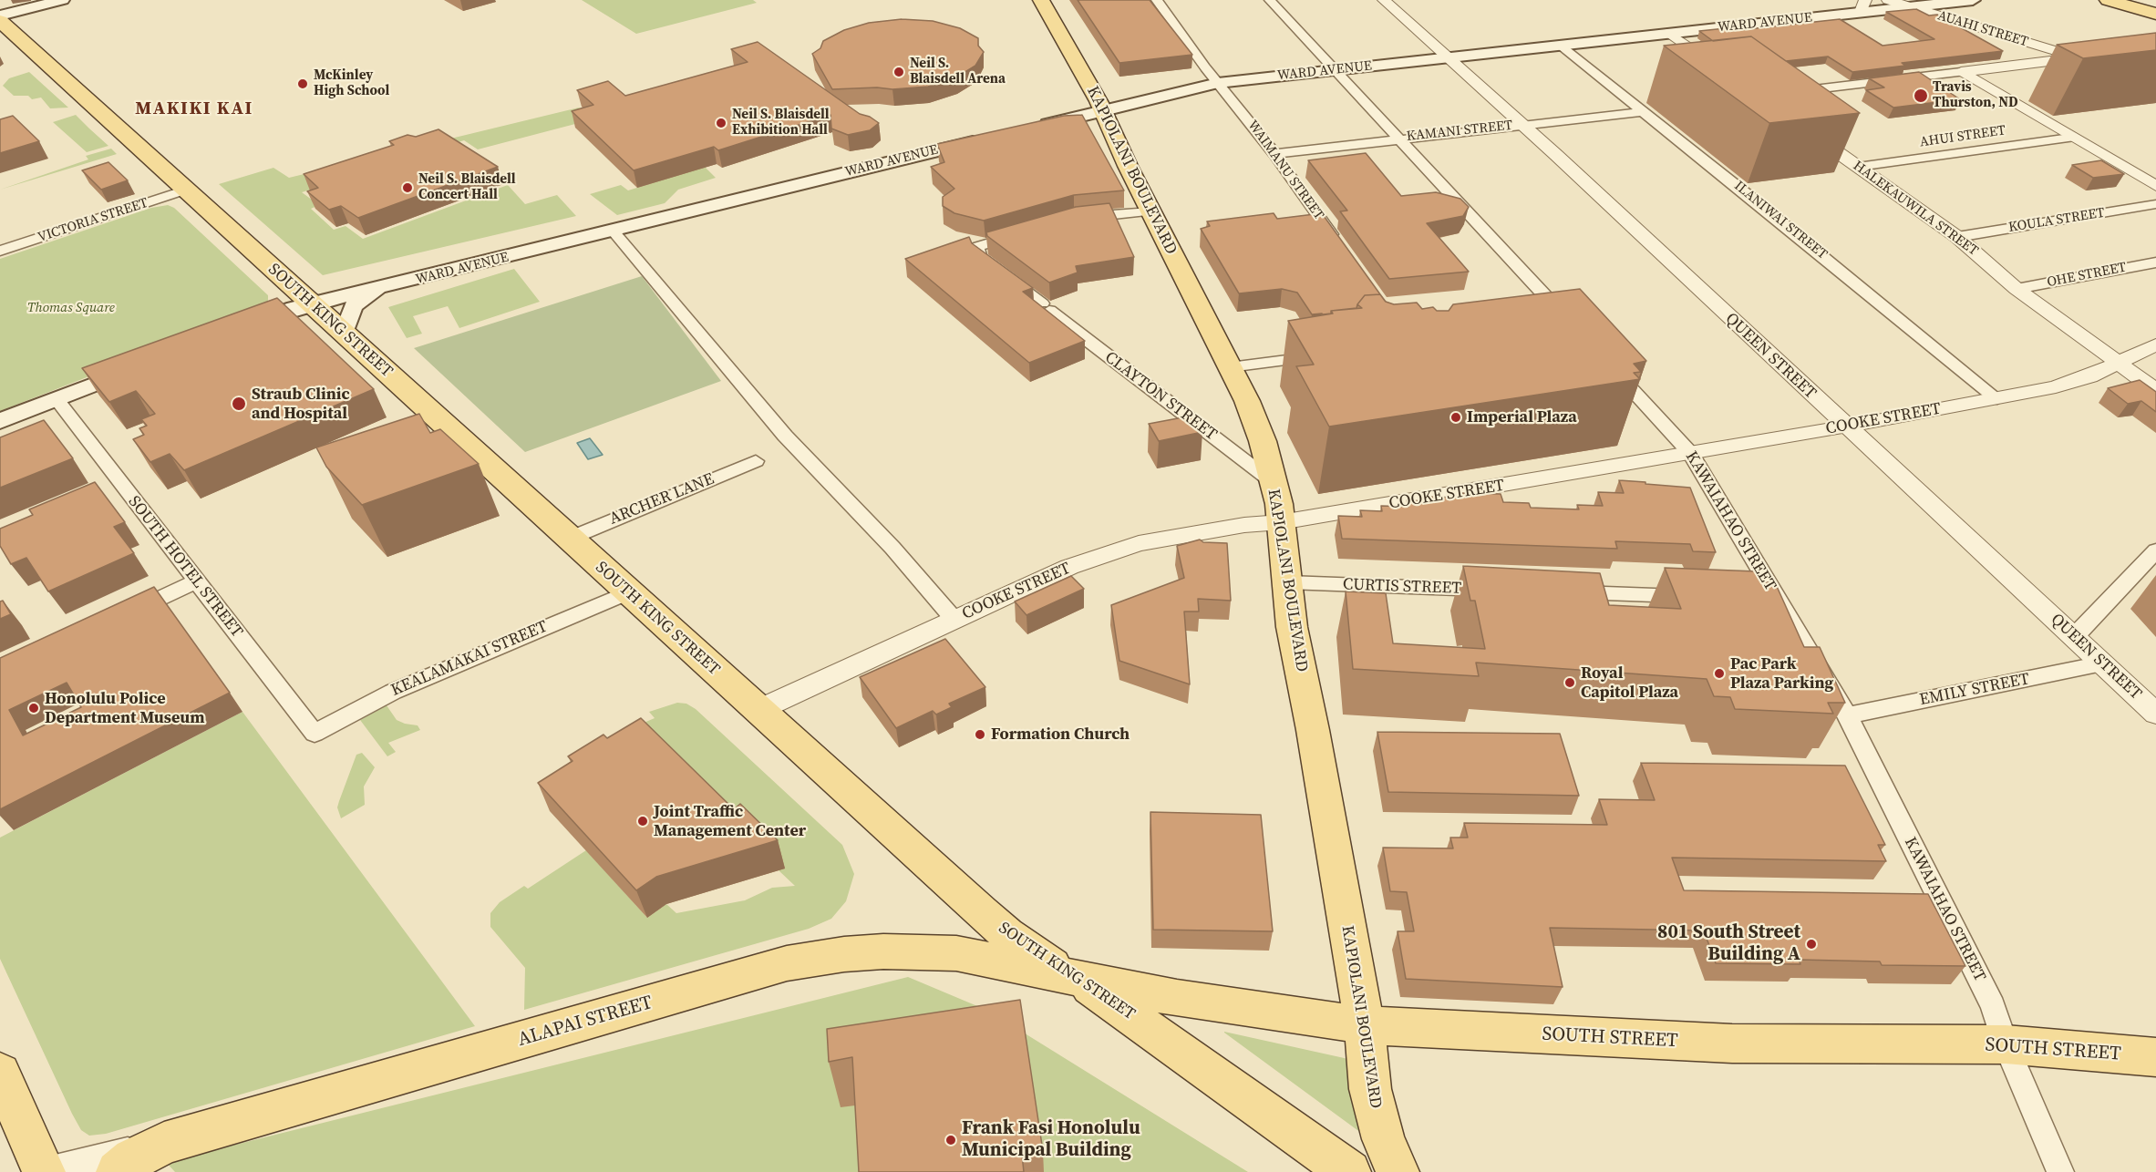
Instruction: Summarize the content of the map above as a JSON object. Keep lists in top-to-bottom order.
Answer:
{
  "streets": {
    "main road": [
      "WARD AVENUE",
      "KAPIOLANI BOULEVARD",
      "SOUTH KING STREET",
      "ALAPAI STREET",
      "SOUTH STREET"
    ],
    "street": [
      "AUAHI STREET",
      "KAMANI STREET",
      "AHUI STREET",
      "WAIMANU STREET",
      "HALEKAUWILA STREET",
      "VICTORIA STREET",
      "ILANIWAI STREET",
      "KOULA STREET",
      "OHE STREET",
      "QUEEN STREET",
      "CLAYTON STREET",
      "COOKE STREET",
      "ARCHER LANE",
      "KAWAIAHAO STREET",
      "SOUTH HOTEL STREET",
      "CURTIS STREET",
      "KEALAMAKAI STREET",
      "EMILY STREET"
    ]
  },
  "crossings": [
    ["WARD AVENUE", "AUAHI STREET"],
    ["WARD AVENUE", "KAPIOLANI BOULEVARD"],
    ["WARD AVENUE", "WAIMANU STREET"],
    ["WARD AVENUE", "ILANIWAI STREET"],
    ["WARD AVENUE", "SOUTH KING STREET"],
    ["WARD AVENUE", "QUEEN STREET"],
    ["KAMANI STREET", "WAIMANU STREET"],
    ["KAMANI STREET", "ILANIWAI STREET"],
    ["KAMANI STREET", "QUEEN STREET"],
    ["AHUI STREET", "HALEKAUWILA STREET"],
    ["KAPIOLANI BOULEVARD", "CLAYTON STREET"],
    ["KAPIOLANI BOULEVARD", "COOKE STREET"],
    ["KAPIOLANI BOULEVARD", "CURTIS STREET"],
    ["KAPIOLANI BOULEVARD", "SOUTH STREET"],
    ["HALEKAUWILA STREET", "KOULA STREET"],
    ["HALEKAUWILA STREET", "OHE STREET"],
    ["HALEKAUWILA STREET", "COOKE STREET"],
    ["VICTORIA STREET", "SOUTH KING STREET"],
    ["ILANIWAI STREET", "COOKE STREET"],
    ["SOUTH KING STREET", "COOKE STREET"],
    ["SOUTH KING STREET", "ARCHER LANE"],
    ["SOUTH KING STREET", "KEALAMAKAI STREET"],
    ["SOUTH KING STREET", "ALAPAI STREET"],
    ["SOUTH KING STREET", "SOUTH STREET"],
    ["QUEEN STREET", "COOKE STREET"],
    ["QUEEN STREET", "EMILY STREET"],
    ["COOKE STREET", "KAWAIAHAO STREET"],
    ["KAWAIAHAO STREET", "EMILY STREET"],
    ["KAWAIAHAO STREET", "SOUTH STREET"],
    ["SOUTH HOTEL STREET", "KEALAMAKAI STREET"],
    ["ALAPAI STREET", "SOUTH STREET"]
  ],
  "districts": ["MAKIKI KAI"],
  "parks": ["Thomas Square"],
  "places": [
    "Neil S. Blaisdell Arena",
    "McKinley High School",
    "Travis Thurston, ND",
    "Neil S. Blaisdell Exhibition Hall",
    "Neil S. Blaisdell Concert Hall",
    "Straub Clinic and Hospital",
    "Imperial Plaza",
    "Pac Park Plaza Parking",
    "Royal Capitol Plaza",
    "Honolulu Police Department Museum",
    "Formation Church",
    "Joint Traffic Management Center",
    "801 South Street Building A",
    "Frank Fasi Honolulu Municipal Building"
  ]
}
